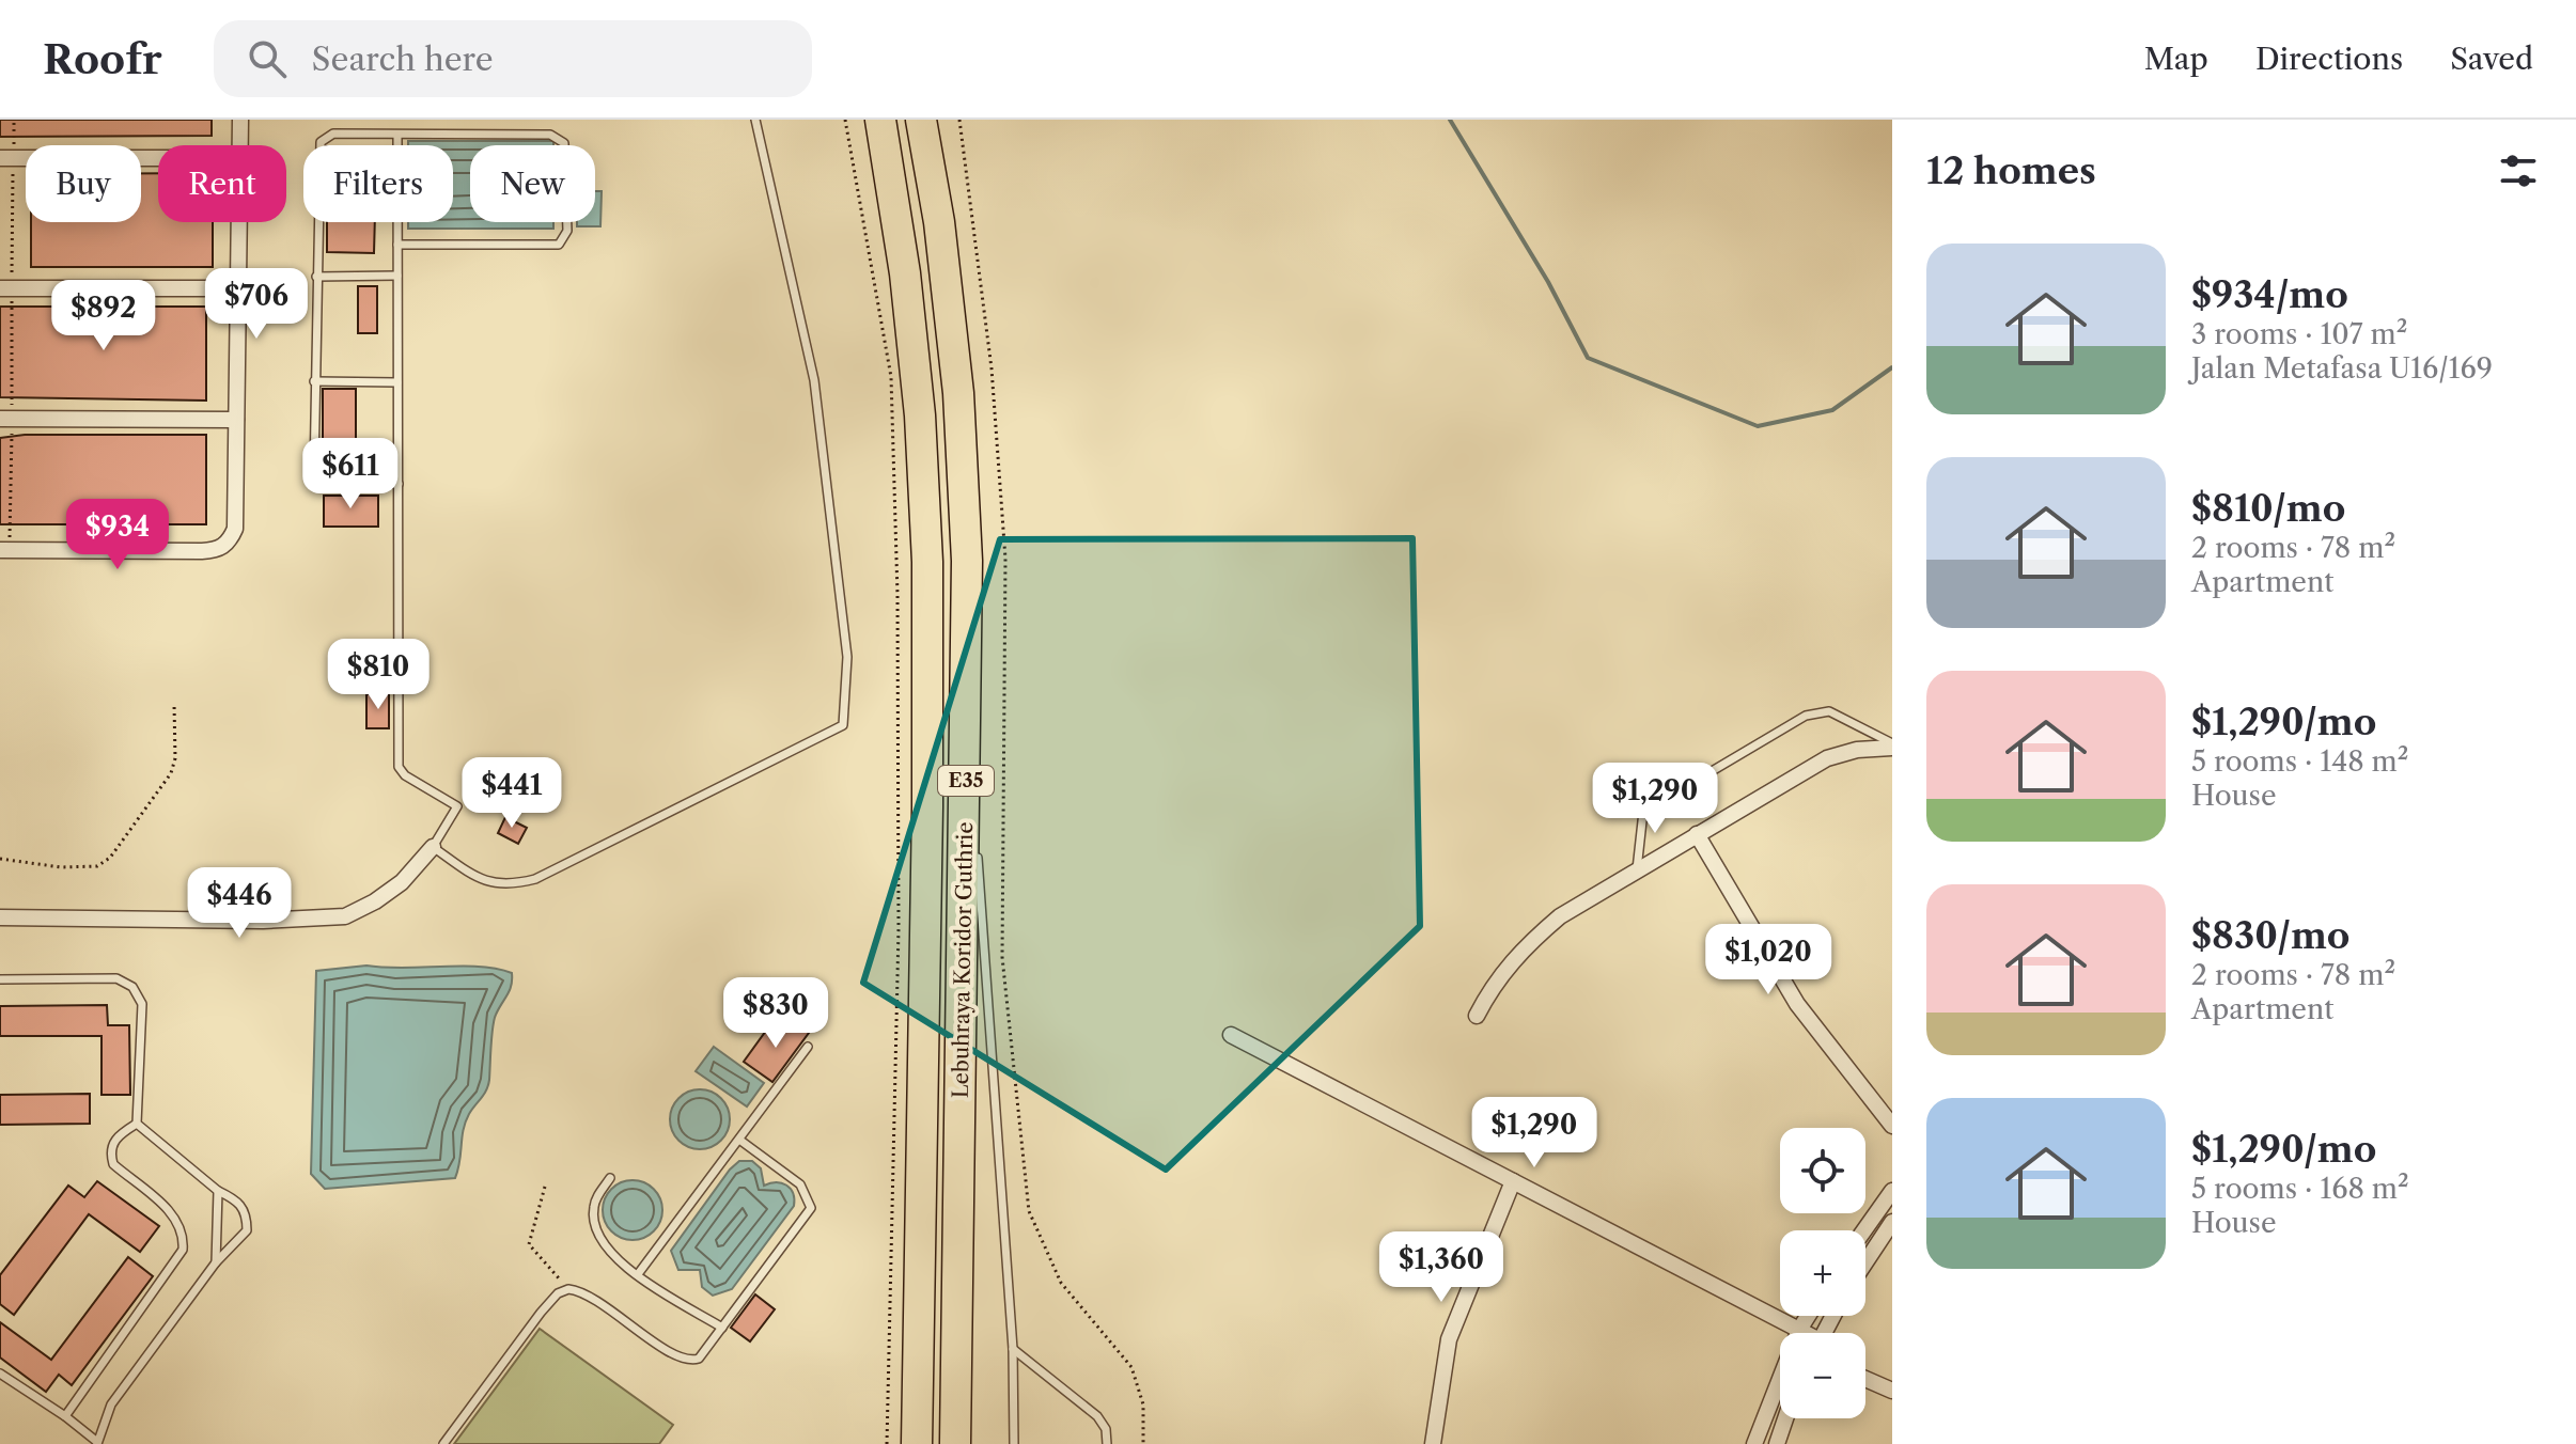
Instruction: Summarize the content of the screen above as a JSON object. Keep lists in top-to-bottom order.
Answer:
{
  "streets": {
    "highway": ["E35", "Lebuhraya Koridor Guthrie"]
  },
  "page": {
    "header": "Roofr",
    "search": "Search here",
    "nav": ["Map", "Directions", "Saved"],
    "heading": "12 homes",
    "chip": [
      "Buy",
      "Rent",
      "Filters",
      "New"
    ],
    "list": [
      {
        "name": "$934/mo",
        "note": "3 rooms · 107 m² · Jalan Metafasa U16/169"
      },
      {
        "name": "$810/mo",
        "note": "2 rooms · 78 m² · Apartment"
      },
      {
        "name": "$1,290/mo",
        "note": "5 rooms · 148 m² · House"
      },
      {
        "name": "$830/mo",
        "note": "2 rooms · 78 m² · Apartment"
      },
      {
        "name": "$1,290/mo",
        "note": "5 rooms · 168 m² · House"
      }
    ],
    "price": [
      "$706",
      "$892",
      "$611",
      "$934",
      "$810",
      "$441",
      "$1,290",
      "$446",
      "$1,020",
      "$830",
      "$1,290",
      "$1,360"
    ],
    "map_buttons": ["+", "−"]
  }
}
